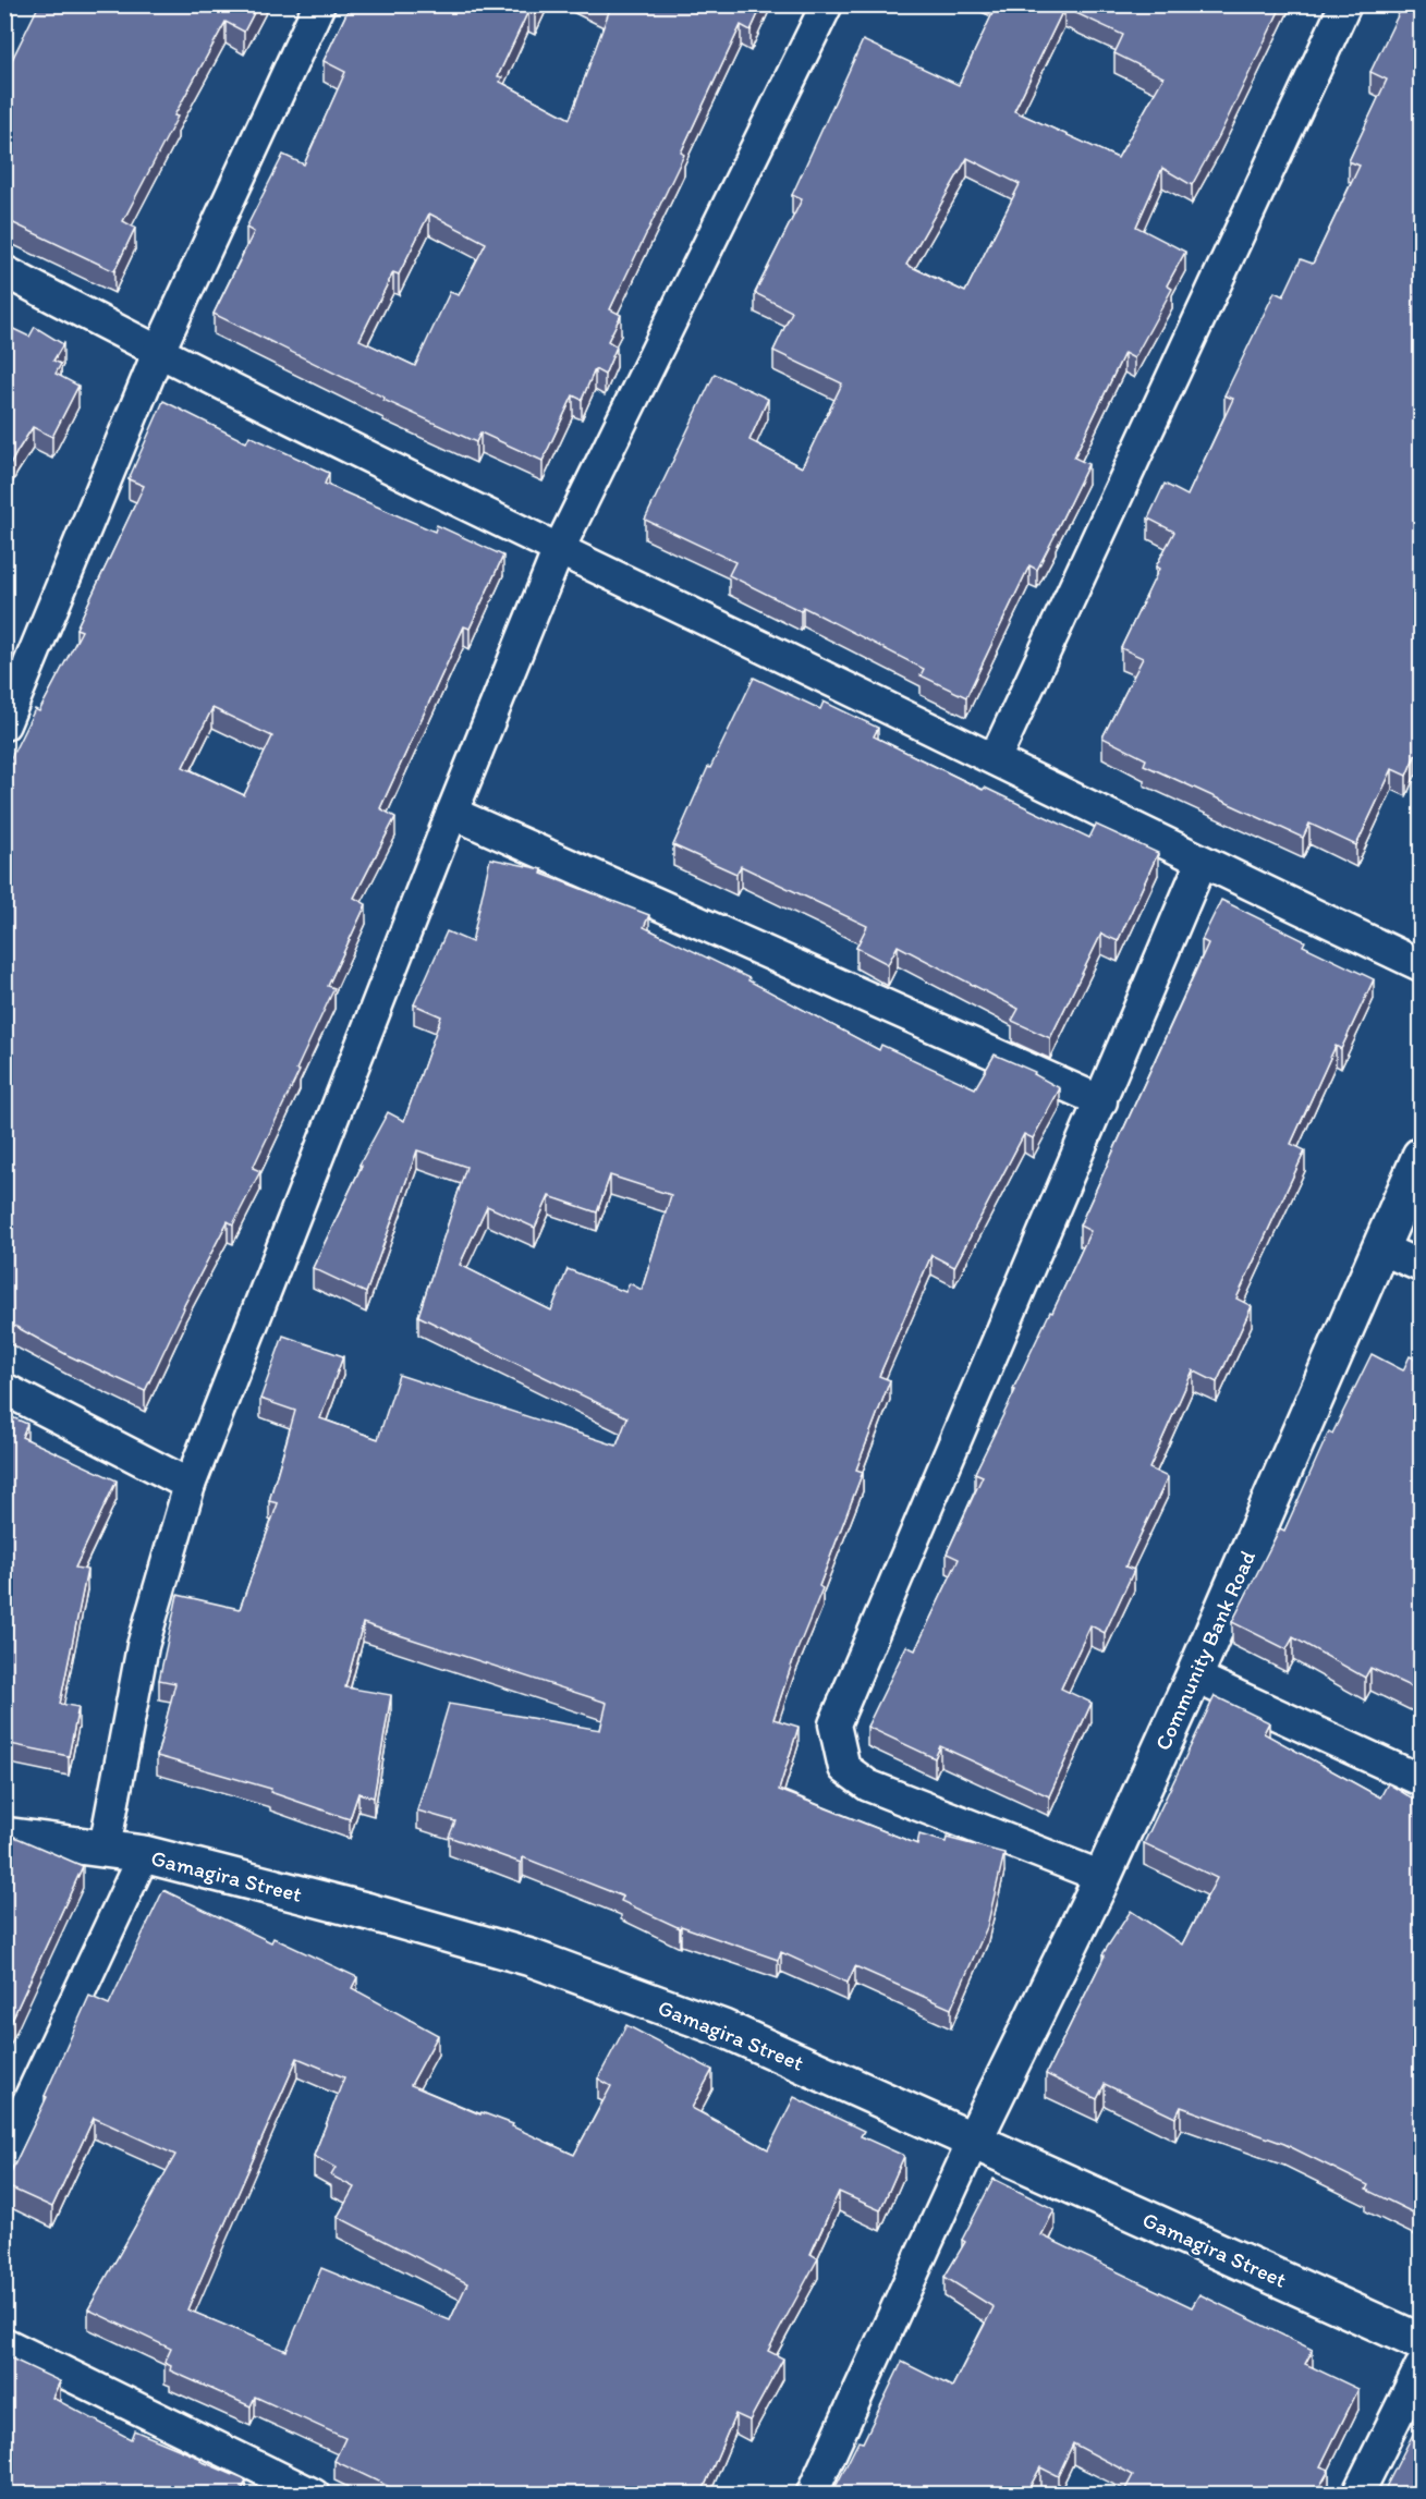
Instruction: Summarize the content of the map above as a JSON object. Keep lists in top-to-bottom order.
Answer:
{
  "streets": {
    "street": ["Community Bank Road", "Gamagira Street"]
  },
  "crossings": [
    ["Community Bank Road", "Gamagira Street"]
  ]
}
